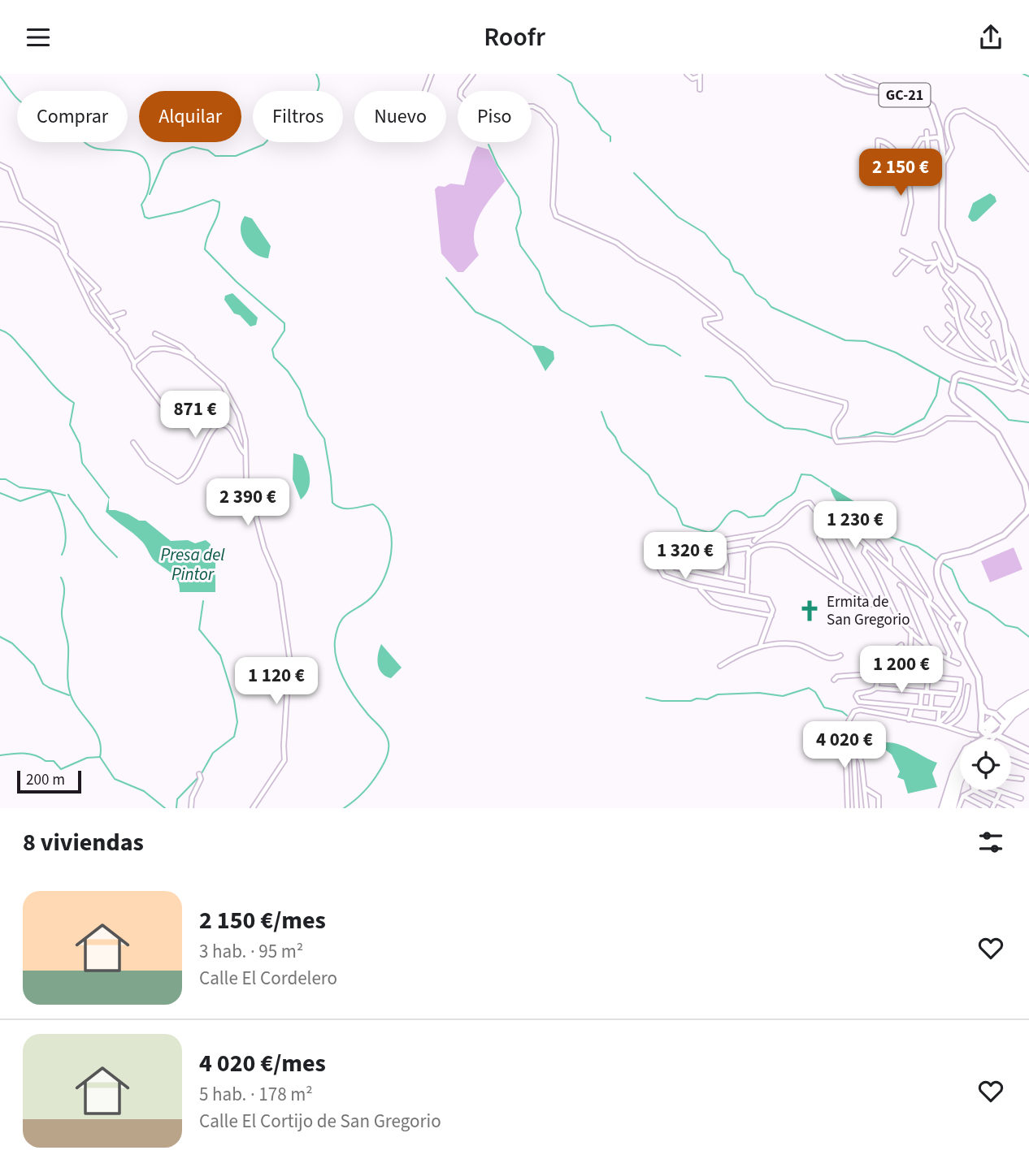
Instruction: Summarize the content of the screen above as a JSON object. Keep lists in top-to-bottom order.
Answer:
{
  "streets": {
    "main road": ["GC-21"]
  },
  "water": ["Presa del Pintor"],
  "places": {
    "church": ["Ermita de San Gregorio"]
  },
  "scale_bar": "200 m",
  "page": {
    "header": "Roofr",
    "chip": [
      "Comprar",
      "Alquilar",
      "Filtros",
      "Nuevo",
      "Piso"
    ],
    "price": [
      "2 150 €",
      "871 €",
      "2 390 €",
      "1 230 €",
      "1 320 €",
      "1 200 €",
      "1 120 €",
      "4 020 €"
    ],
    "scale": "200 m",
    "heading": "8 viviendas",
    "list": [
      {
        "name": "2 150 €/mes",
        "note": "3 hab. · 95 m² · Calle El Cordelero"
      },
      {
        "name": "4 020 €/mes",
        "note": "5 hab. · 178 m² · Calle El Cortijo de San Gregorio"
      }
    ]
  }
}
